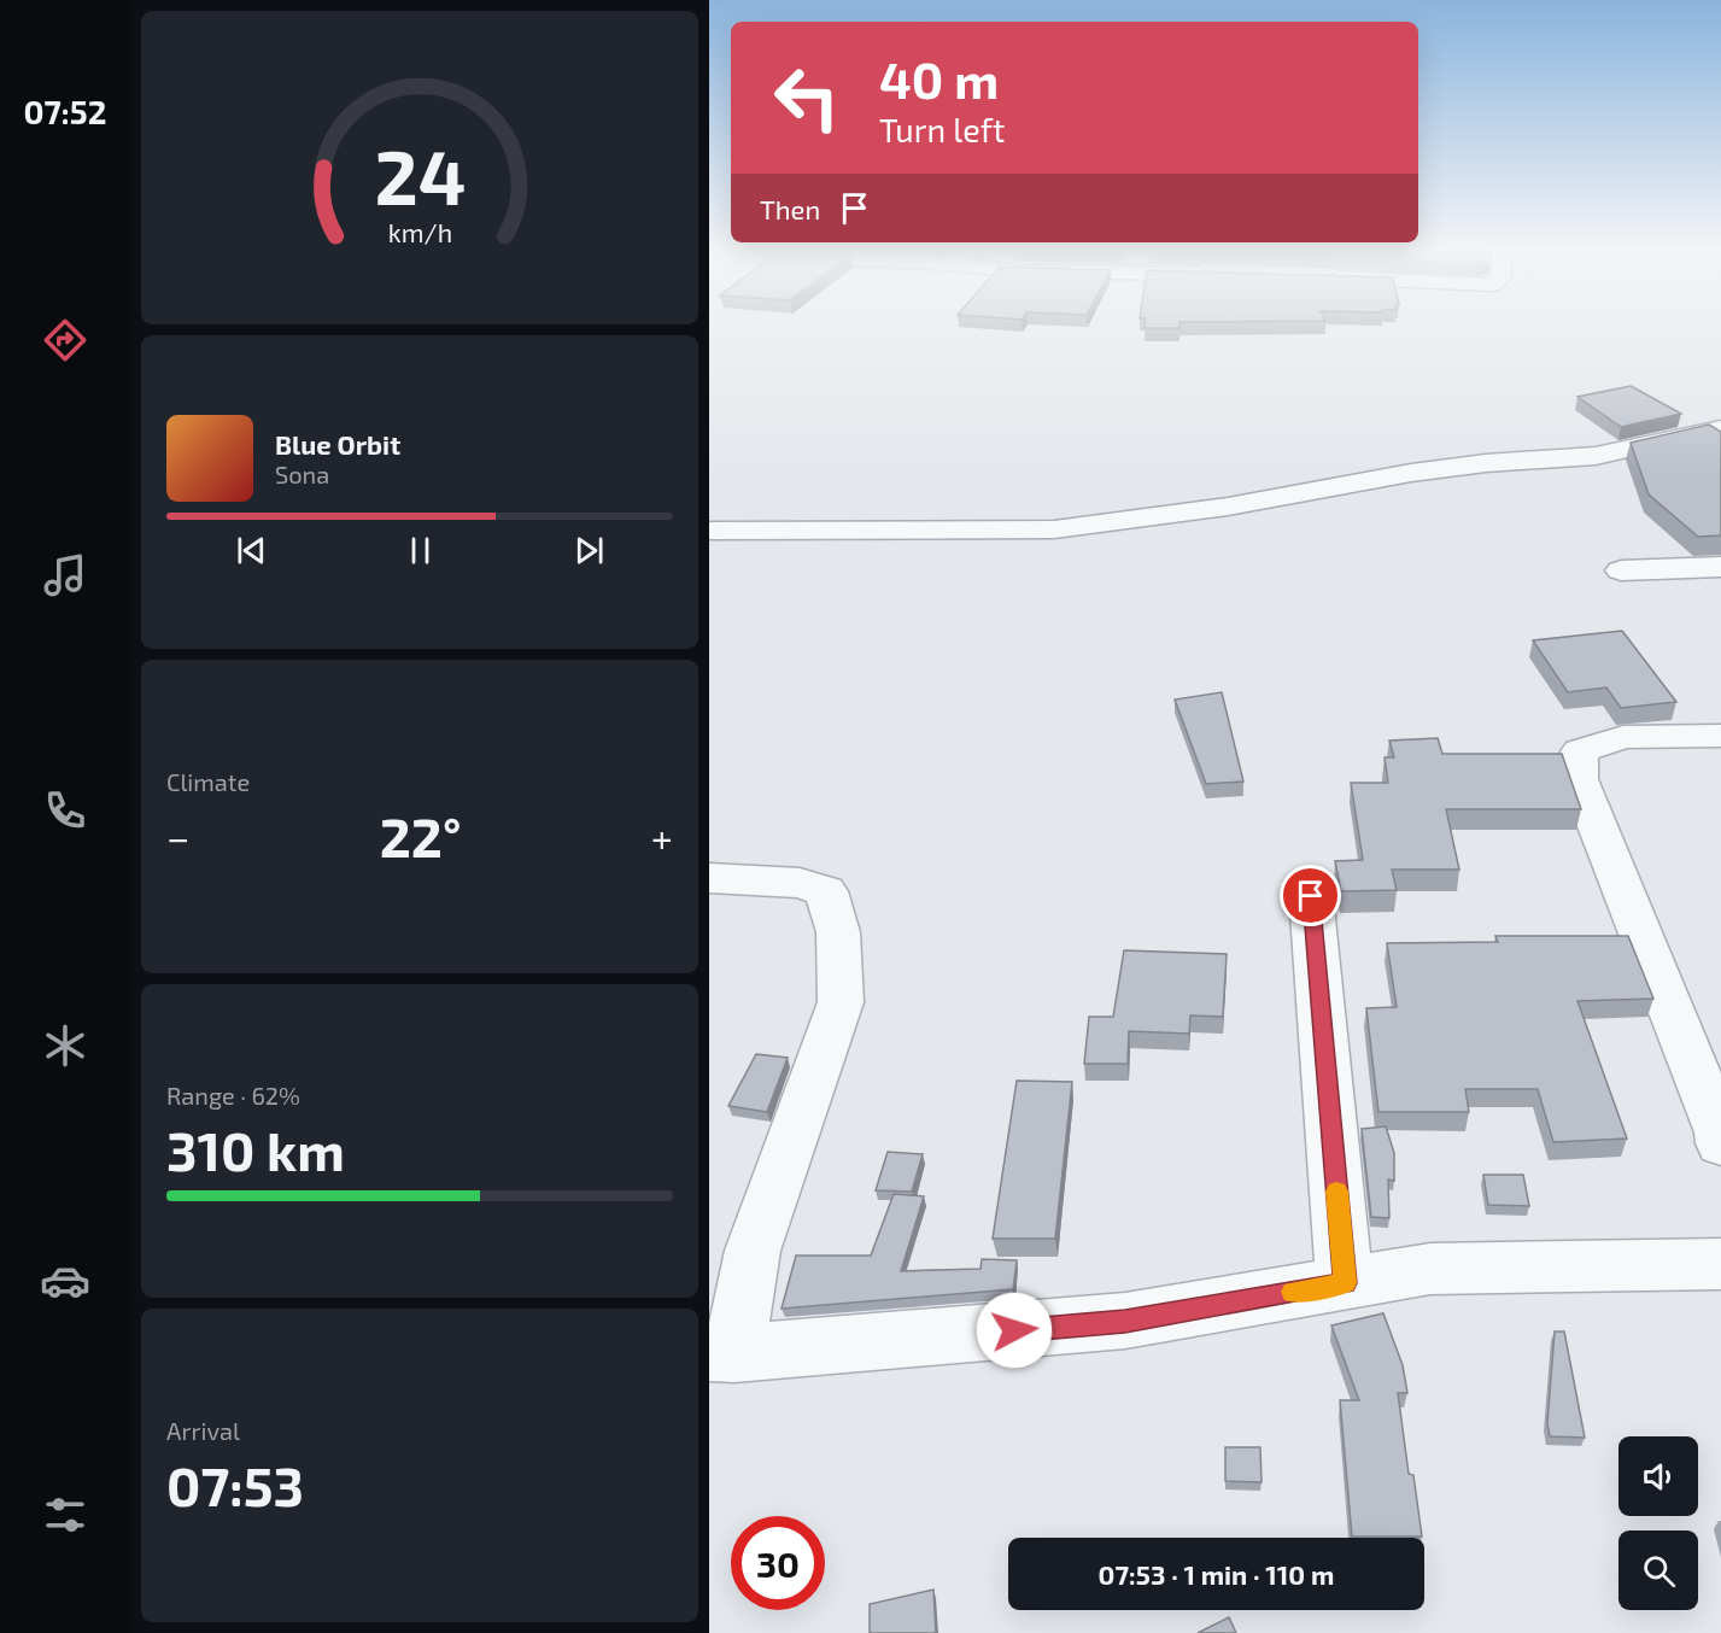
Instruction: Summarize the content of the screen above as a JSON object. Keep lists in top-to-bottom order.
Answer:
{
  "page": {
    "tabs": "07:52",
    "turn": ["40 m", "Turn left"],
    "then": "Then",
    "song": ["Blue Orbit", "Sona"],
    "tile": [
      "Climate",
      ["Range · 62%", "310 km"],
      ["Arrival", "07:53"]
    ],
    "heat": ["−", "22°", "+"],
    "limit": "30",
    "trip": "07:53 · 1 min · 110 m",
    "gauge": ["24", "km/h"]
  }
}
